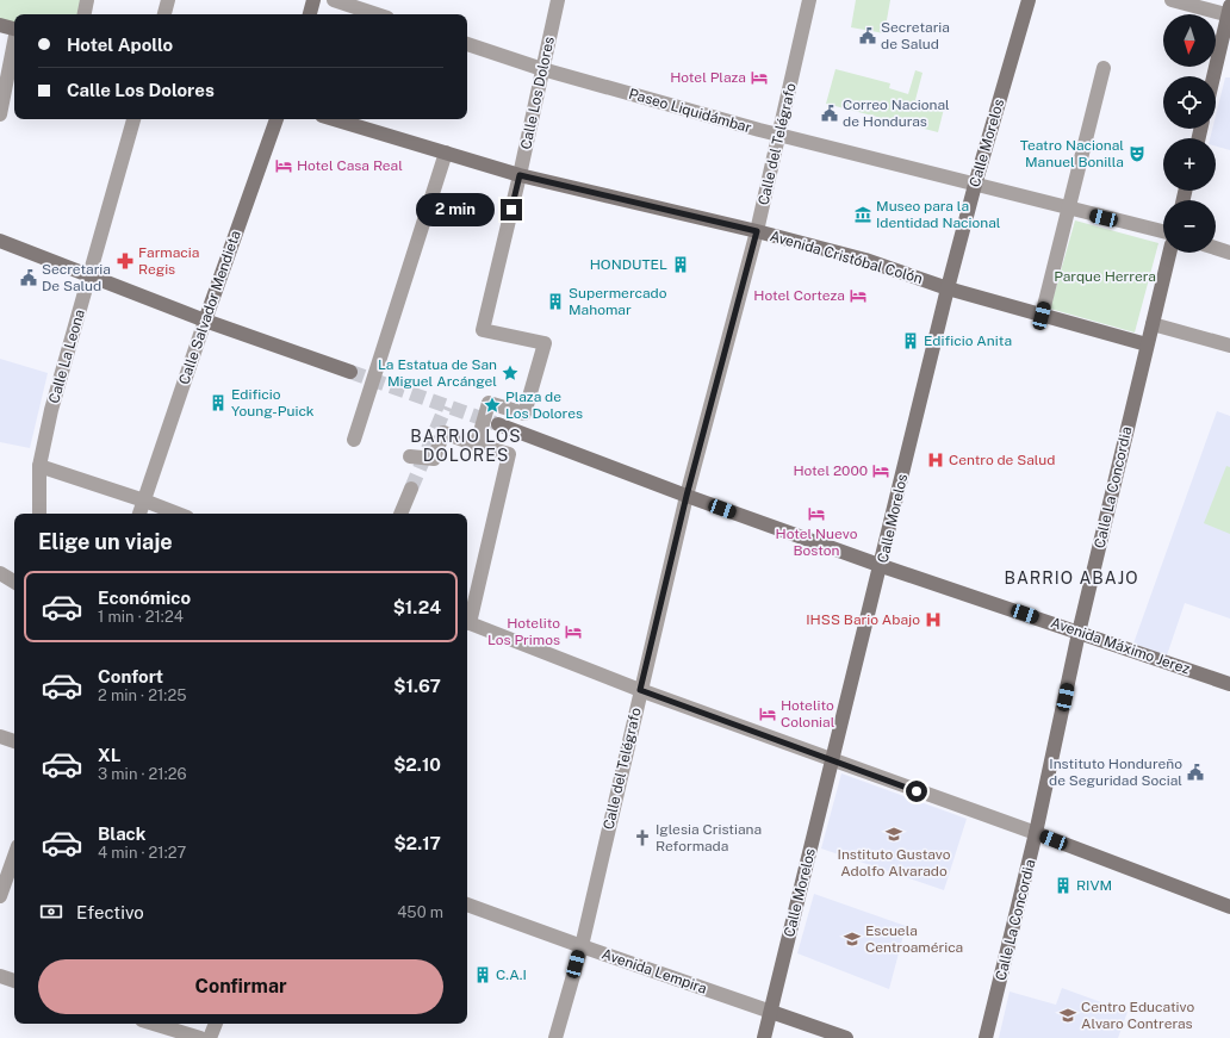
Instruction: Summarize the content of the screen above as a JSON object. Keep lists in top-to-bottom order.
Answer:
{
  "streets": {
    "main road": [
      "Calle Morelos",
      "Avenida Cristóbal Colón",
      "Calle Salvador Mendieta",
      "Calle La Concordia",
      "Avenida Máximo Jerez",
      "Avenida Lempira"
    ],
    "street": [
      "Calle Los Dolores",
      "Paseo Liquidámbar",
      "Calle del Telégrafo",
      "Calle La Leona"
    ]
  },
  "crossings": [
    ["Calle Los Dolores", "Paseo Liquidámbar"],
    ["Calle Los Dolores", "Avenida Cristóbal Colón"],
    ["Paseo Liquidámbar", "Calle Morelos"],
    ["Paseo Liquidámbar", "Calle del Telégrafo"],
    ["Calle Morelos", "Avenida Cristóbal Colón"],
    ["Calle Morelos", "Avenida Máximo Jerez"],
    ["Calle Morelos", "Avenida Lempira"],
    ["Calle del Telégrafo", "Avenida Cristóbal Colón"],
    ["Calle del Telégrafo", "Avenida Máximo Jerez"],
    ["Calle del Telégrafo", "Avenida Lempira"],
    ["Avenida Cristóbal Colón", "Calle La Concordia"],
    ["Calle La Concordia", "Avenida Máximo Jerez"]
  ],
  "districts": ["BARRIO LOS DOLORES", "BARRIO ABAJO"],
  "parks": ["Parque Herrera"],
  "places": {
    "public building": [
      "Secretaria de Salud",
      "Correo Nacional de Honduras",
      "Secretaria De Salud",
      "Instituto Hondureño de Seguridad Social"
    ],
    "hotel": [
      "Hotel Plaza",
      "Hotel Casa Real",
      "Hotel Corteza",
      "Hotel 2000",
      "Hotel Nuevo Boston",
      "Hotelito Los Primos",
      "Hotelito Colonial"
    ],
    "theatre": ["Teatro Nacional Manuel Bonilla"],
    "museum": ["Museo para la Identidad Nacional"],
    "pharmacy": ["Farmacia Regis"],
    "building": [
      "HONDUTEL",
      "Supermercado Mahomar",
      "Edificio Anita",
      "Edificio Young-Puick",
      "RIVM",
      "C.A.I"
    ],
    "place": ["La Estatua de San Miguel Arcángel", "Plaza de Los Dolores"],
    "hospital": ["Centro de Salud", "IHSS Bario Abajo"],
    "school or university": ["Instituto Gustavo Adolfo Alvarado", "Escuela Centroamérica", "Centro Educativo Alvaro Contreras"],
    "church": ["Iglesia Cristiana Reformada"]
  },
  "north": "bottom",
  "page": {
    "map_buttons": ["+", "−"],
    "banner": ["Hotel Apollo", "Calle Los Dolores"],
    "bubble": "2 min",
    "heading": "Elige un viaje",
    "list": [
      {
        "name": "Económico",
        "note": "1 min · 21:24",
        "value": "$1.24"
      },
      {
        "name": "Confort",
        "note": "2 min · 21:25",
        "value": "$1.67"
      },
      {
        "name": "XL",
        "note": "3 min · 21:26",
        "value": "$2.10"
      },
      {
        "name": "Black",
        "note": "4 min · 21:27",
        "value": "$2.17"
      }
    ],
    "pay": ["Efectivo", "450 m"],
    "buttons": "Confirmar"
  }
}
